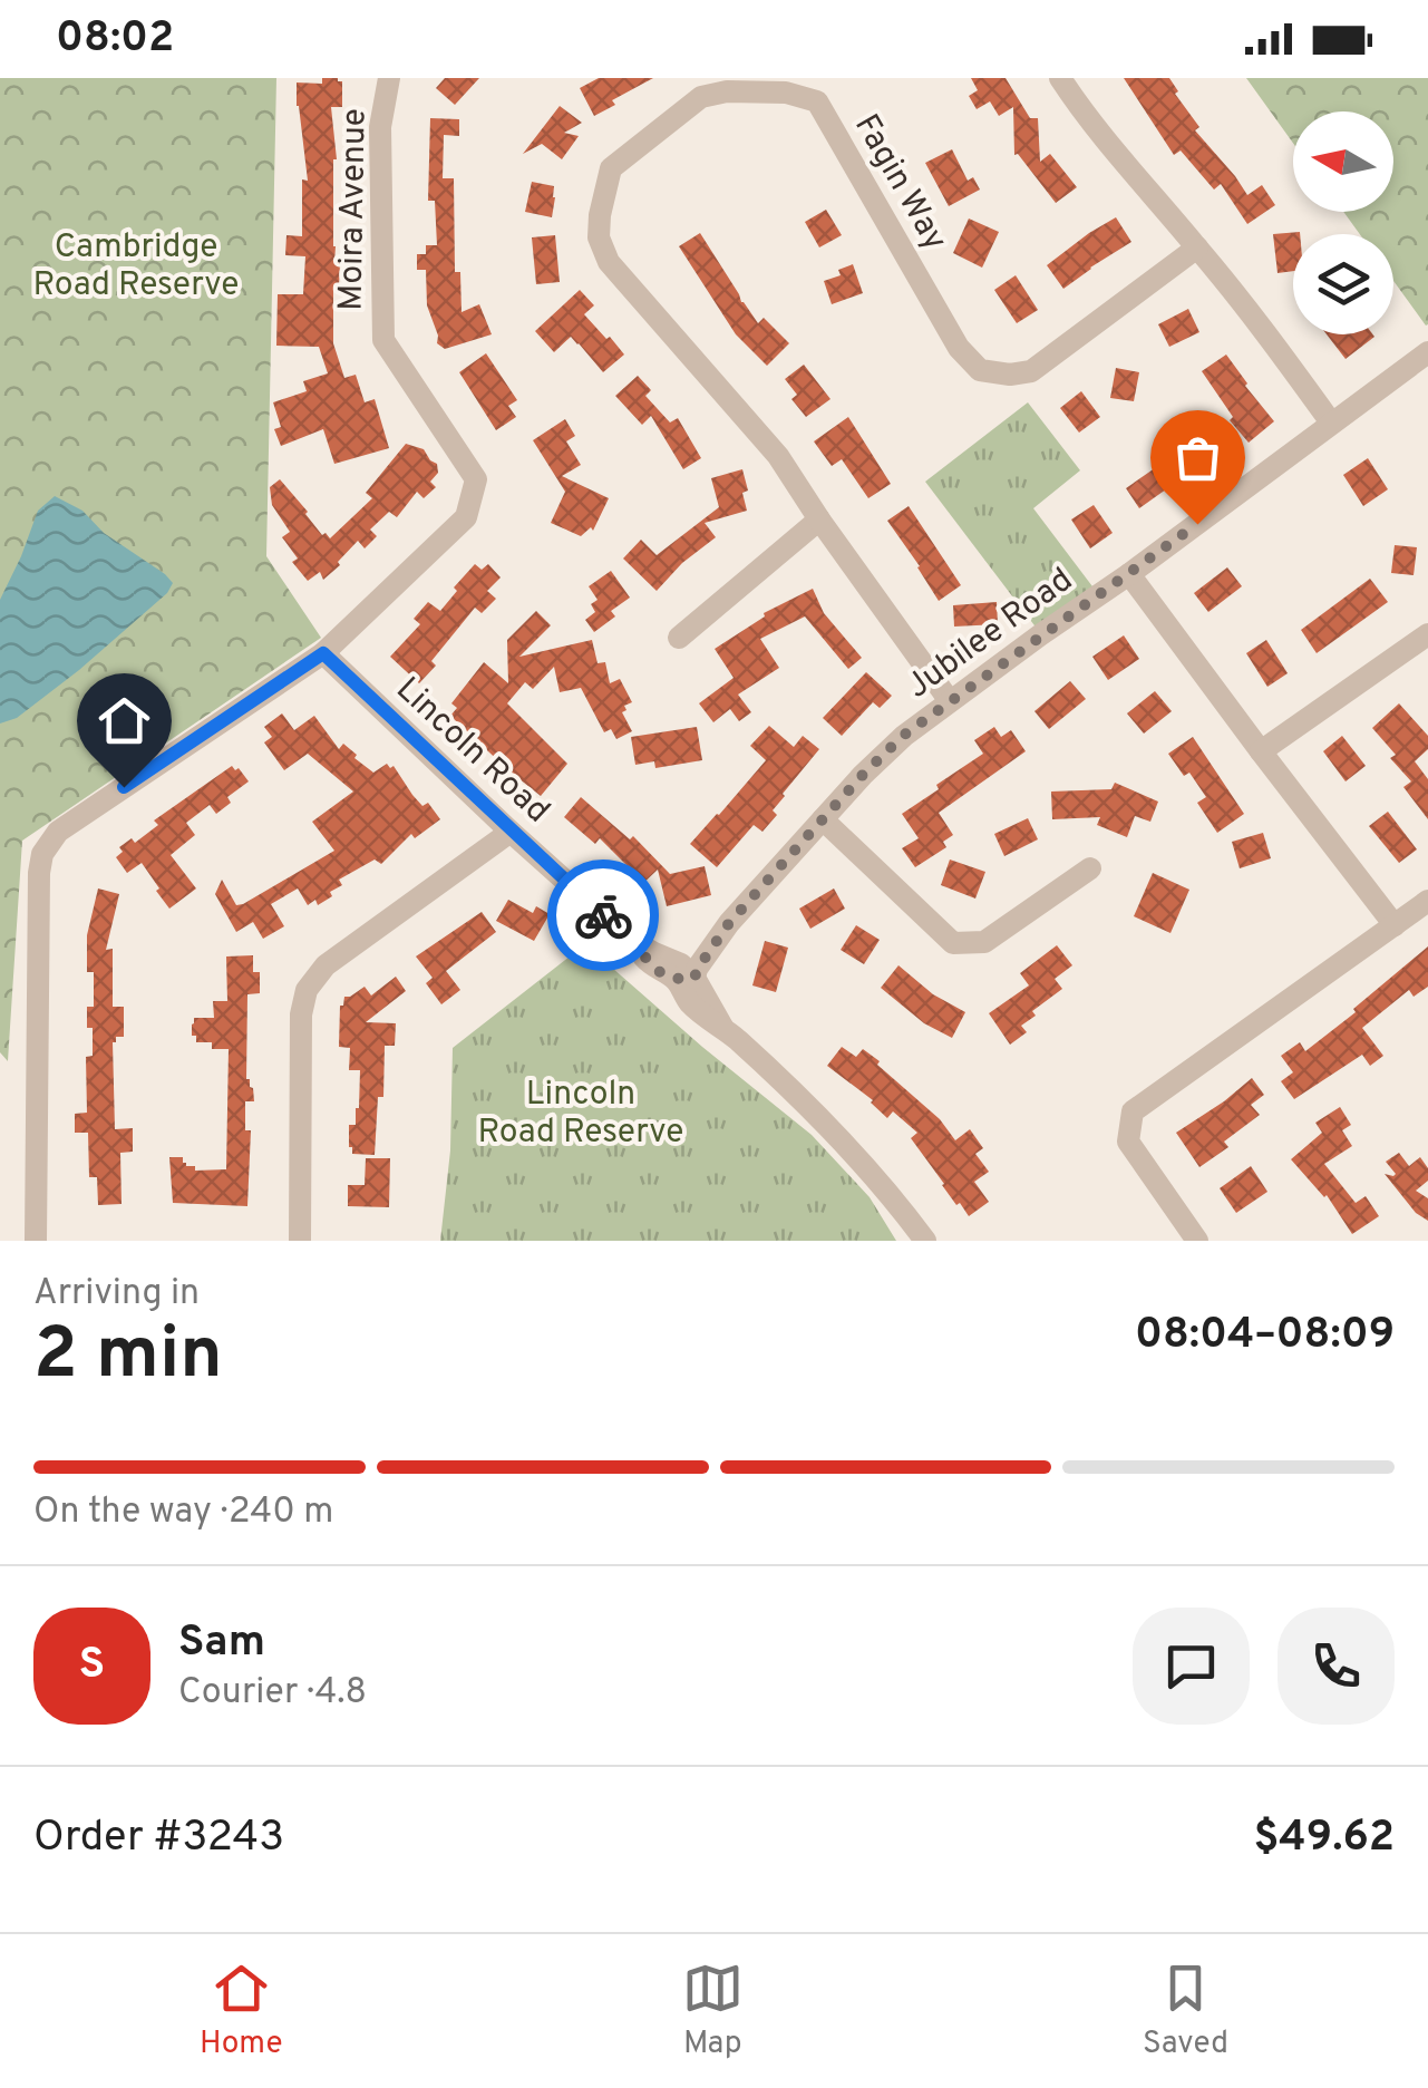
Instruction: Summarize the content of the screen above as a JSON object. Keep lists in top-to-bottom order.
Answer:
{
  "streets": {
    "street": [
      "Fagin Way",
      "Moira Avenue",
      "Jubilee Road",
      "Lincoln Road"
    ]
  },
  "crossings": [
    ["Fagin Way", "Jubilee Road"],
    ["Moira Avenue", "Lincoln Road"],
    ["Jubilee Road", "Lincoln Road"]
  ],
  "parks": ["Cambridge Road Reserve", "Lincoln Road Reserve"],
  "north": "left",
  "page": {
    "status": "08:02",
    "heading": ["2 min", "Arriving in", "08:04–08:09"],
    "panel": [
      "Sam",
      "Courier · 4.8",
      "Order #3243",
      "$49.62"
    ],
    "bar": "On the way · 240 m",
    "round": "S",
    "tabs": ["Home", "Map", "Saved"]
  }
}
